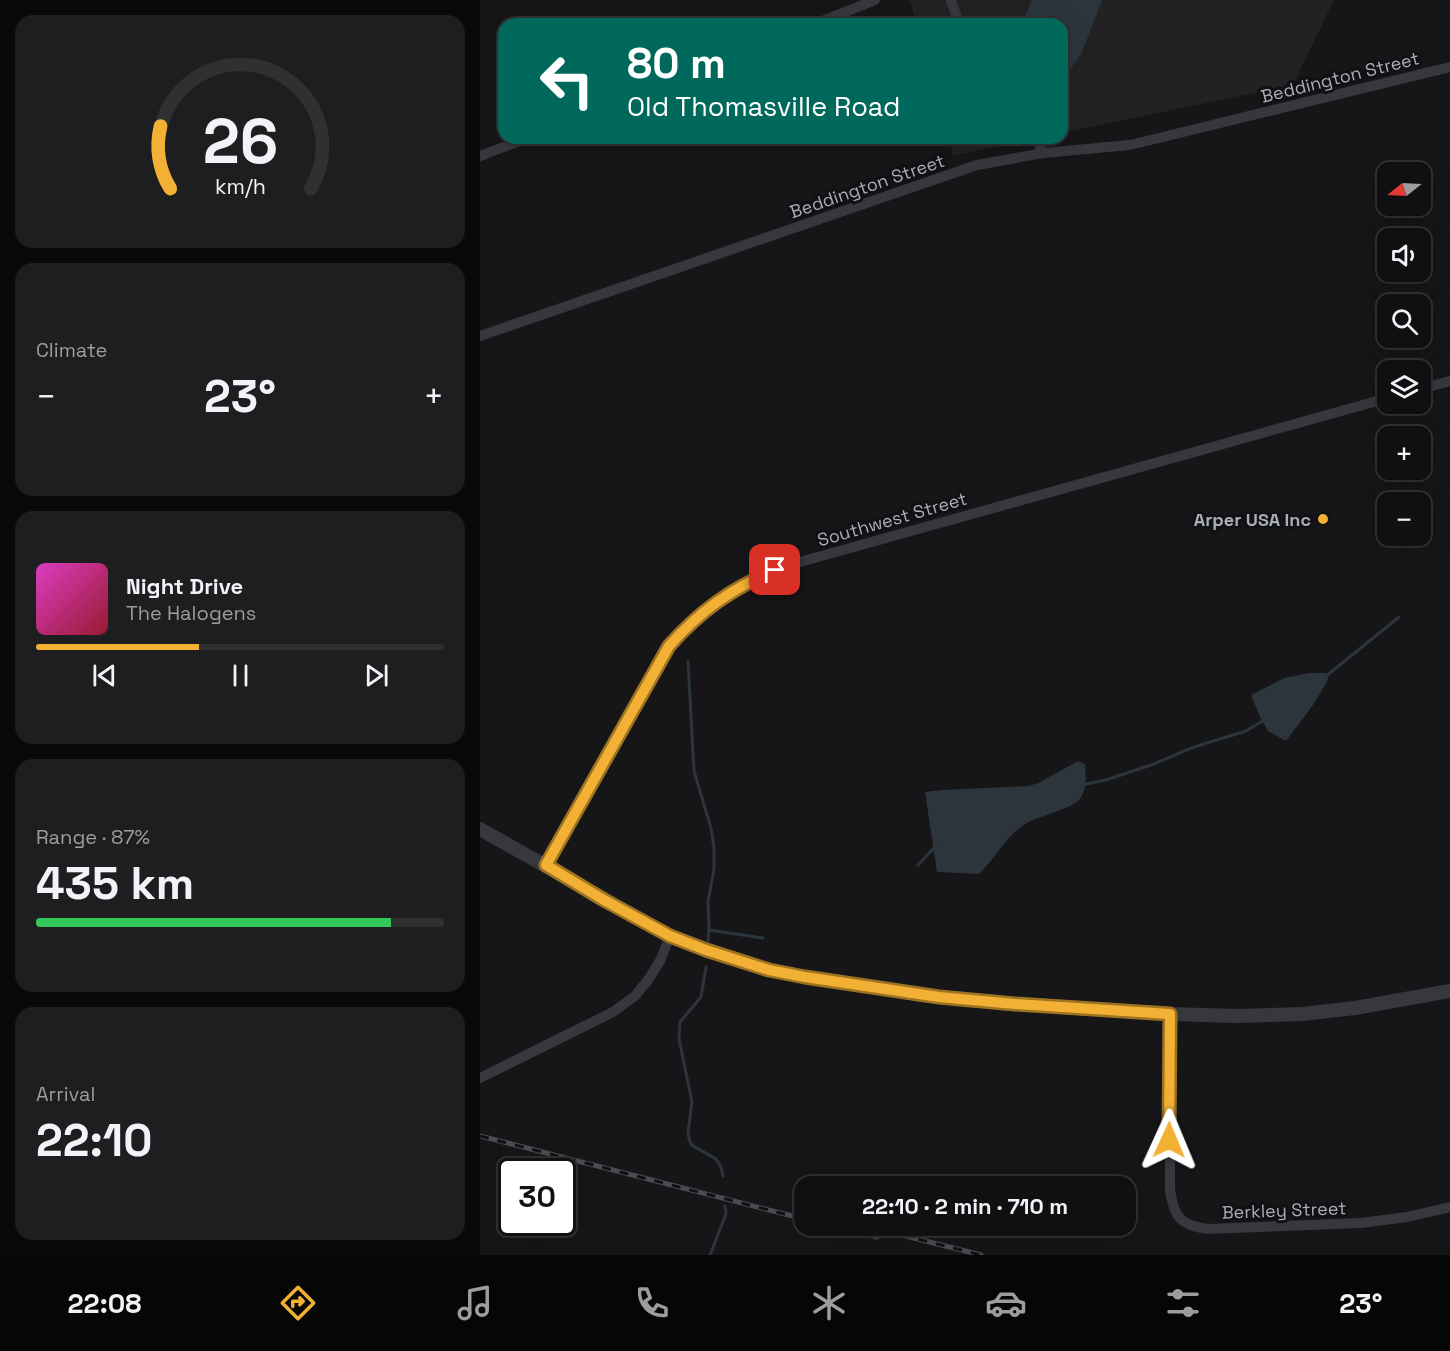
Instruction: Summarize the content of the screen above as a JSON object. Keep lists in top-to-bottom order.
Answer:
{
  "streets": {
    "street": ["Beddington Street", "Southwest Street", "Berkley Street"]
  },
  "places": ["Arper USA Inc"],
  "north": "left",
  "page": {
    "turn": ["80 m", "Old Thomasville Road"],
    "map_buttons": ["+", "−"],
    "tile": [
      "Climate",
      ["Range · 87%", "435 km"],
      ["Arrival", "22:10"]
    ],
    "heat": ["−", "23°", "+"],
    "song": ["Night Drive", "The Halogens"],
    "limit": "30",
    "trip": "22:10 · 2 min · 710 m",
    "tabs": ["22:08", "23°"],
    "gauge": ["26", "km/h"]
  }
}
